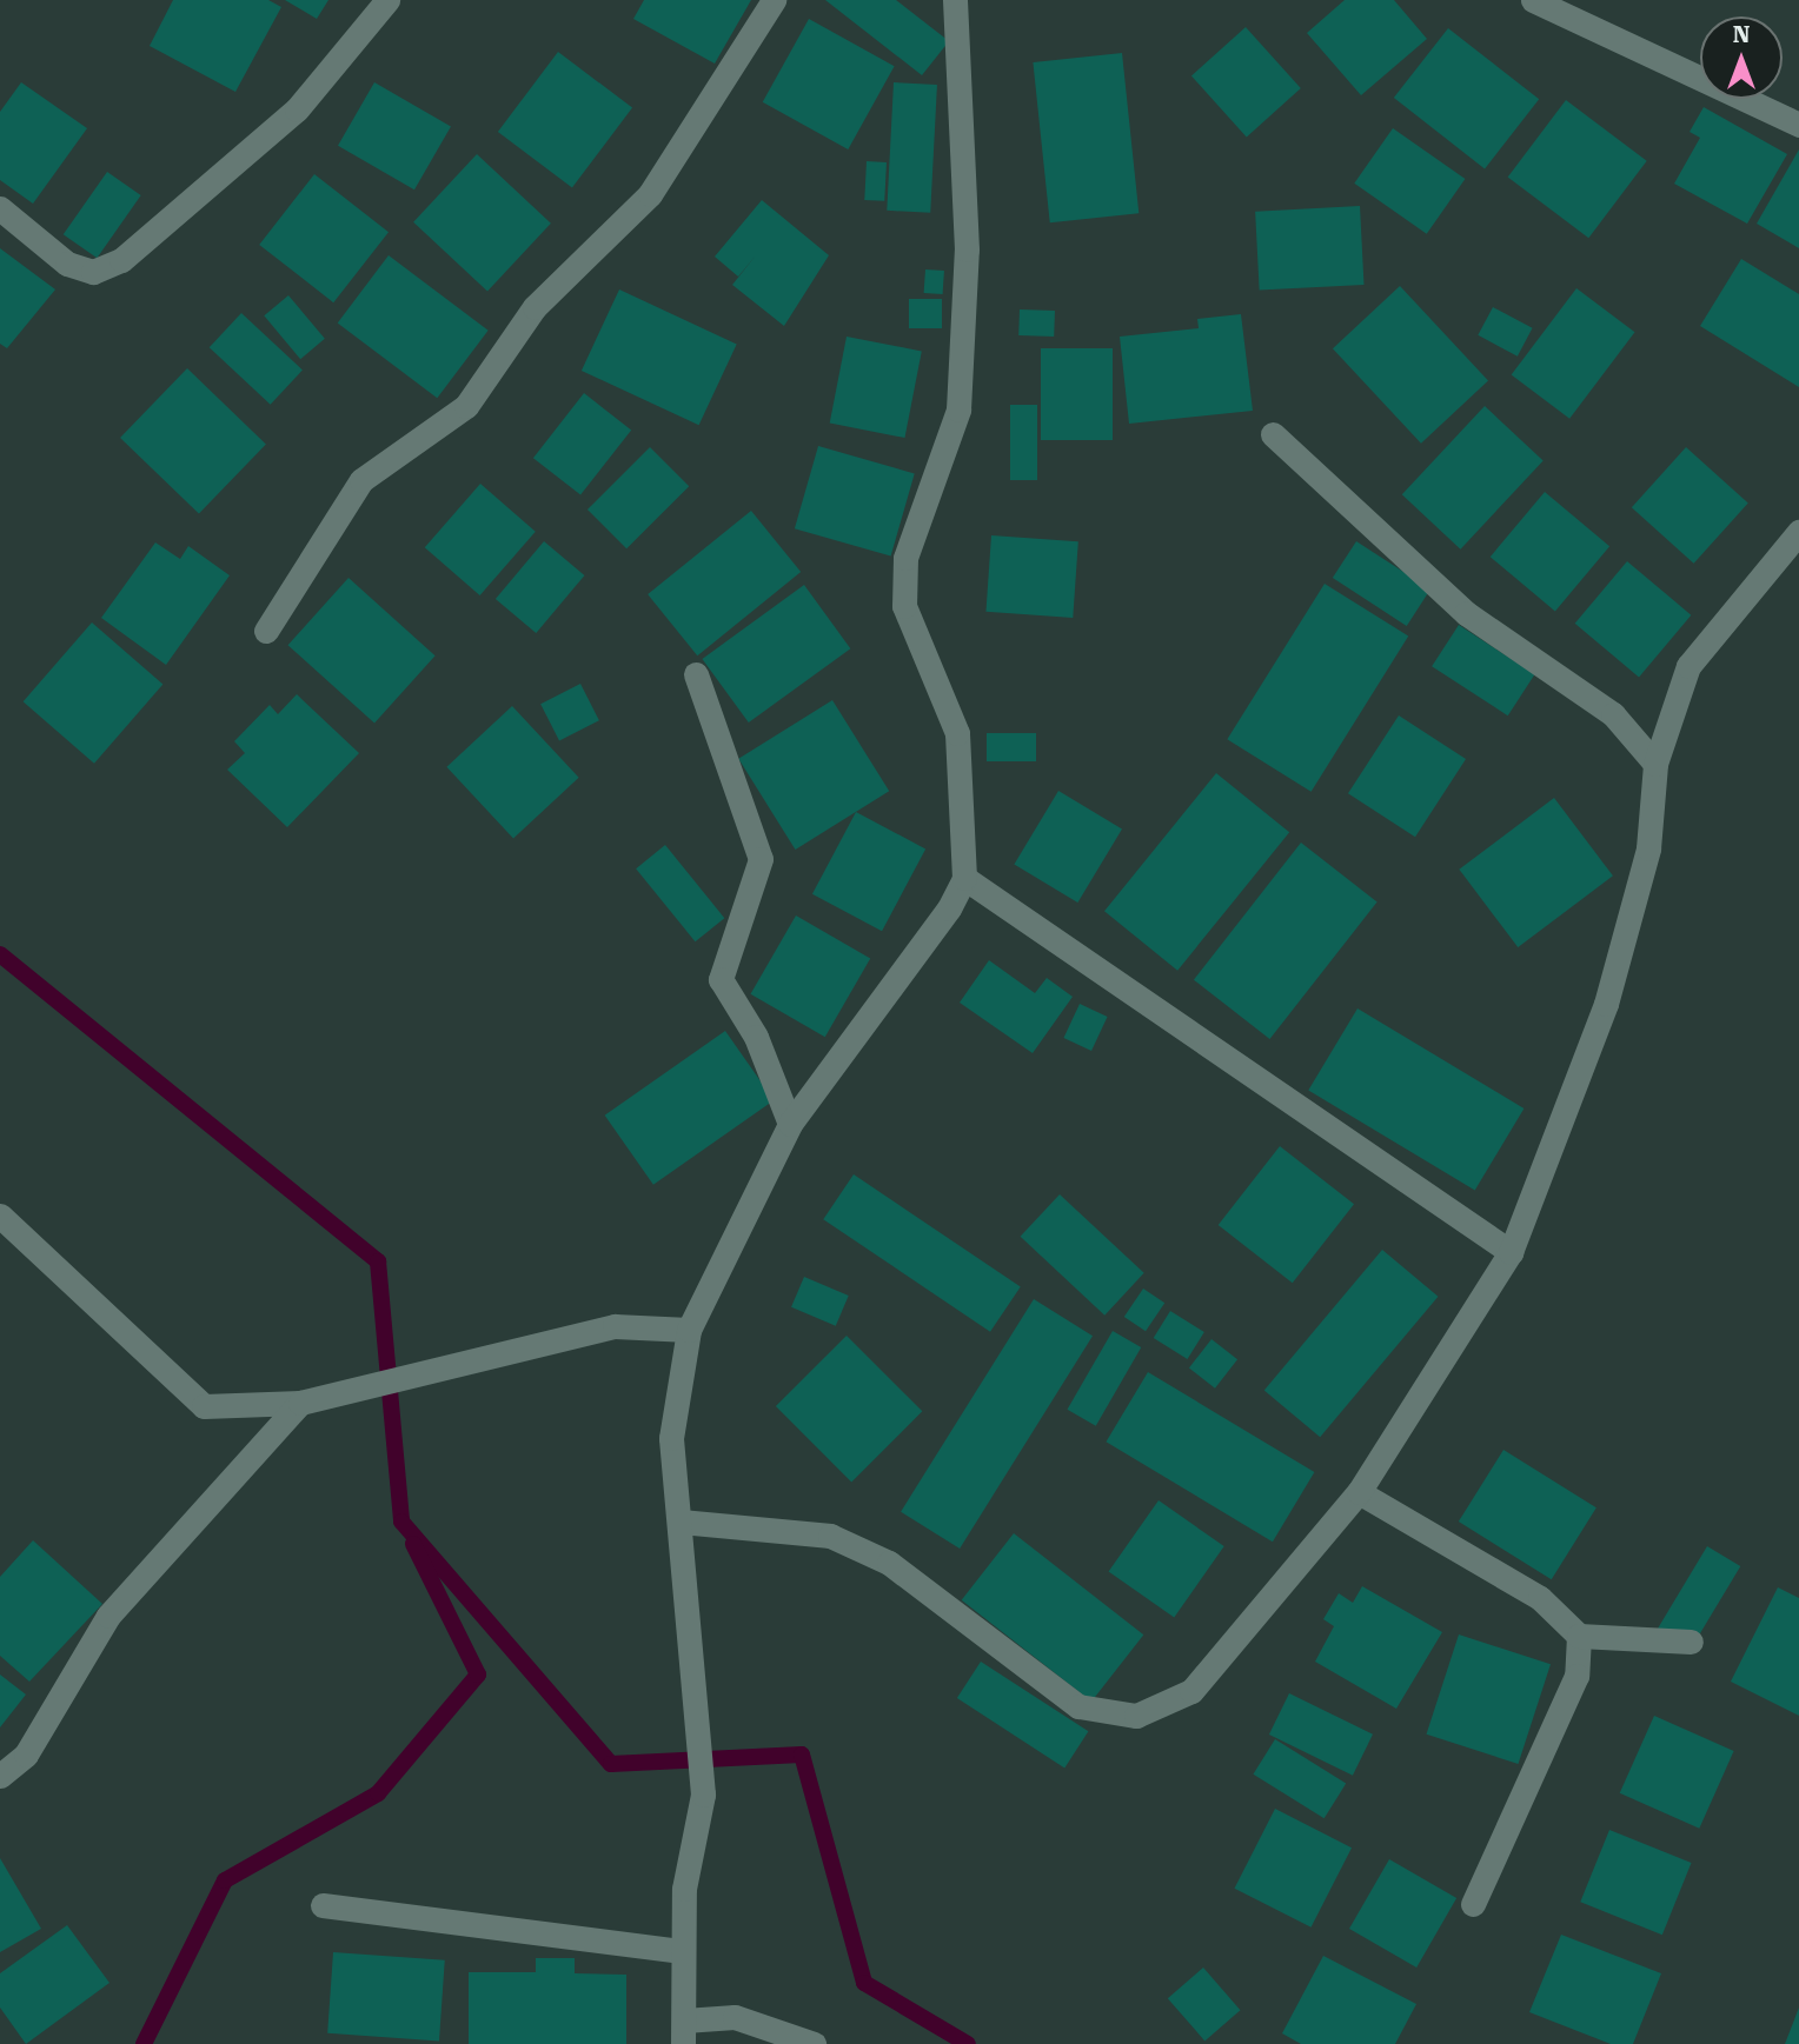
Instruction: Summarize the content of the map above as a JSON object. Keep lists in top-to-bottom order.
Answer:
{
  "north": "top"
}
